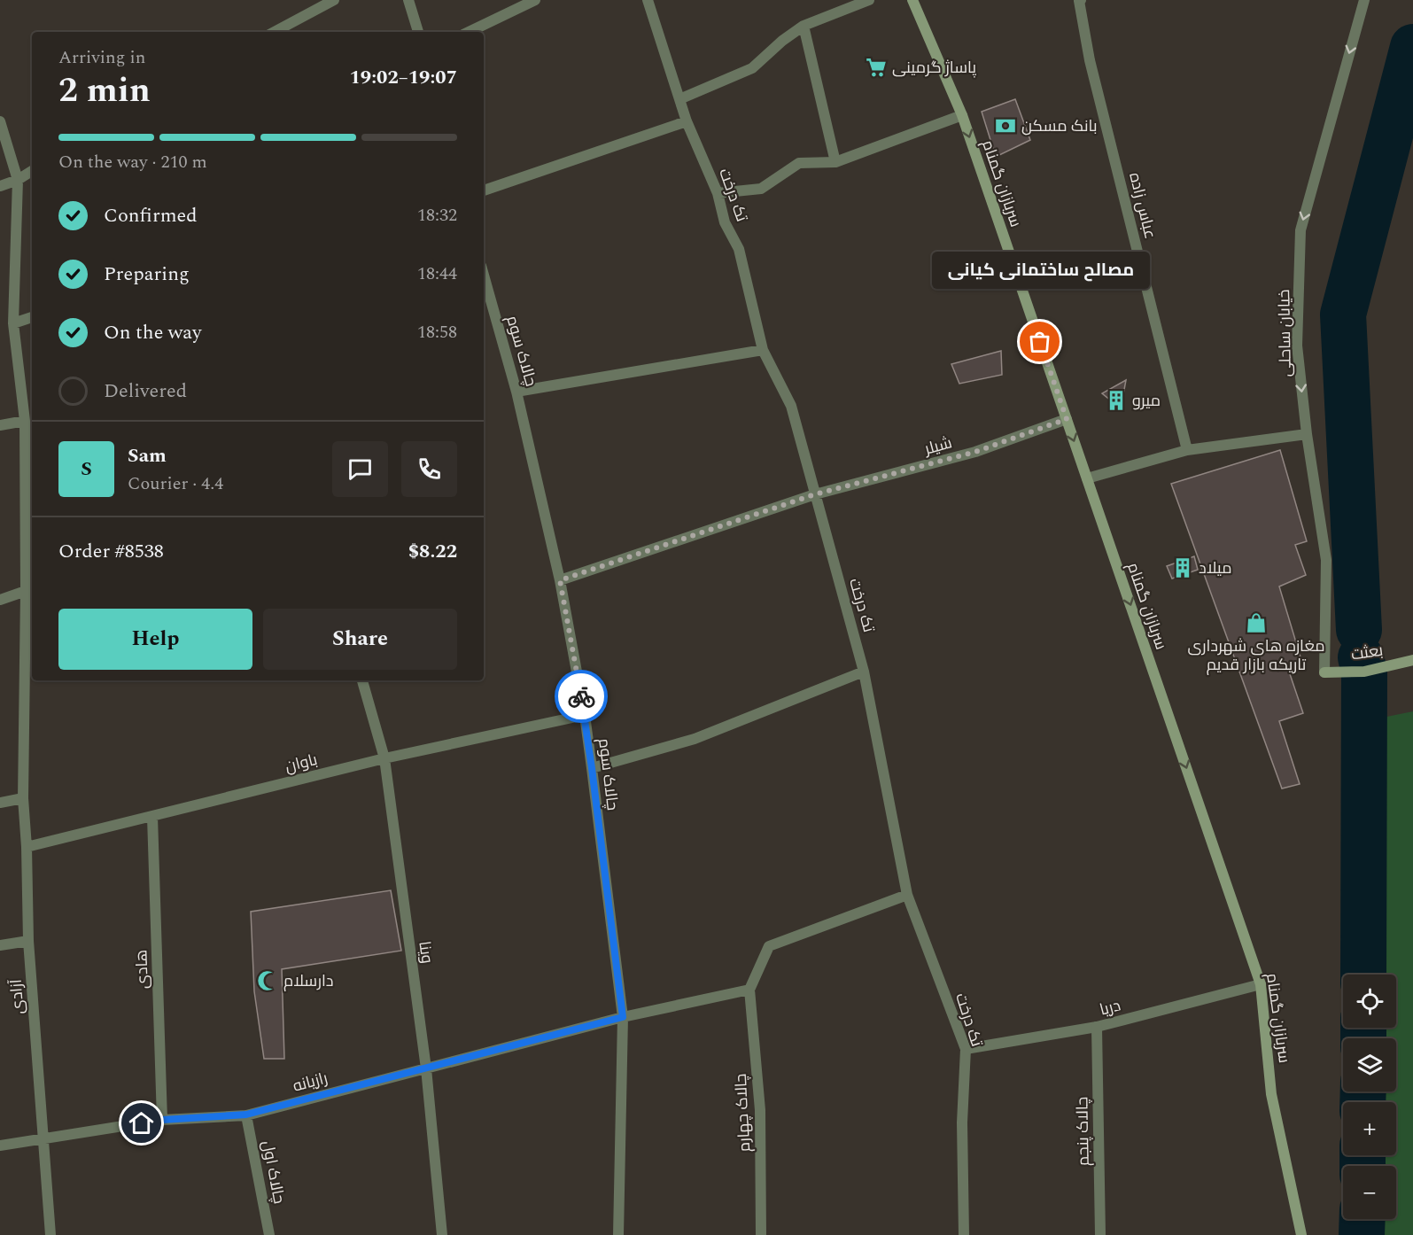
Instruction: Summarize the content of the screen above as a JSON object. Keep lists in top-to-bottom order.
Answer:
{
  "streets": {
    "street": [
      "سربازان گمنام",
      "تک درخت",
      "عباس زاده",
      "خیابان ساحلی",
      "چالاک سوم",
      "شیلر",
      "بعثت",
      "باوان",
      "وینا",
      "هادی",
      "آزادی",
      "دریا",
      "رازیانه",
      "چالاک چهارم",
      "چالاک پنجم",
      "چالاک اول"
    ]
  },
  "crossings": [
    ["سربازان گمنام", "شیلر"],
    ["سربازان گمنام", "دریا"],
    ["تک درخت", "شیلر"],
    ["تک درخت", "دریا"],
    ["خیابان ساحلی", "بعثت"],
    ["چالاک سوم", "شیلر"],
    ["چالاک سوم", "باوان"],
    ["چالاک سوم", "رازیانه"],
    ["باوان", "وینا"],
    ["باوان", "هادی"],
    ["باوان", "آزادی"],
    ["وینا", "رازیانه"],
    ["هادی", "رازیانه"],
    ["آزادی", "رازیانه"],
    ["دریا", "چالاک پنجم"],
    ["رازیانه", "چالاک چهارم"],
    ["رازیانه", "چالاک اول"]
  ],
  "one_way": ["سربازان گمنام", "خیابان ساحلی"],
  "places": {
    "supermarket": ["پاساژ گرمینی"],
    "bank": ["بانک مسکن"],
    "other": ["مصالح ساختمانی کیانی"],
    "building": ["میرو", "میلاد"],
    "shop": ["مغازه های شهرداری تاریکه بازار قدیم"],
    "mosque": ["دارسلام"]
  },
  "page": {
    "heading": ["2 min", "Arriving in", "19:02–19:07"],
    "panel": [
      "Sam",
      "Courier · 4.4",
      "Order #8538",
      "$8.22"
    ],
    "bar": "On the way · 210 m",
    "list": [
      ["Confirmed", "18:32"],
      ["Preparing", "18:44"],
      ["On the way", "18:58"],
      "Delivered"
    ],
    "bubble": "مصالح ساختمانی کیانی",
    "round": "S",
    "buttons": ["Help", "Share"],
    "map_buttons": ["+", "−"]
  }
}
